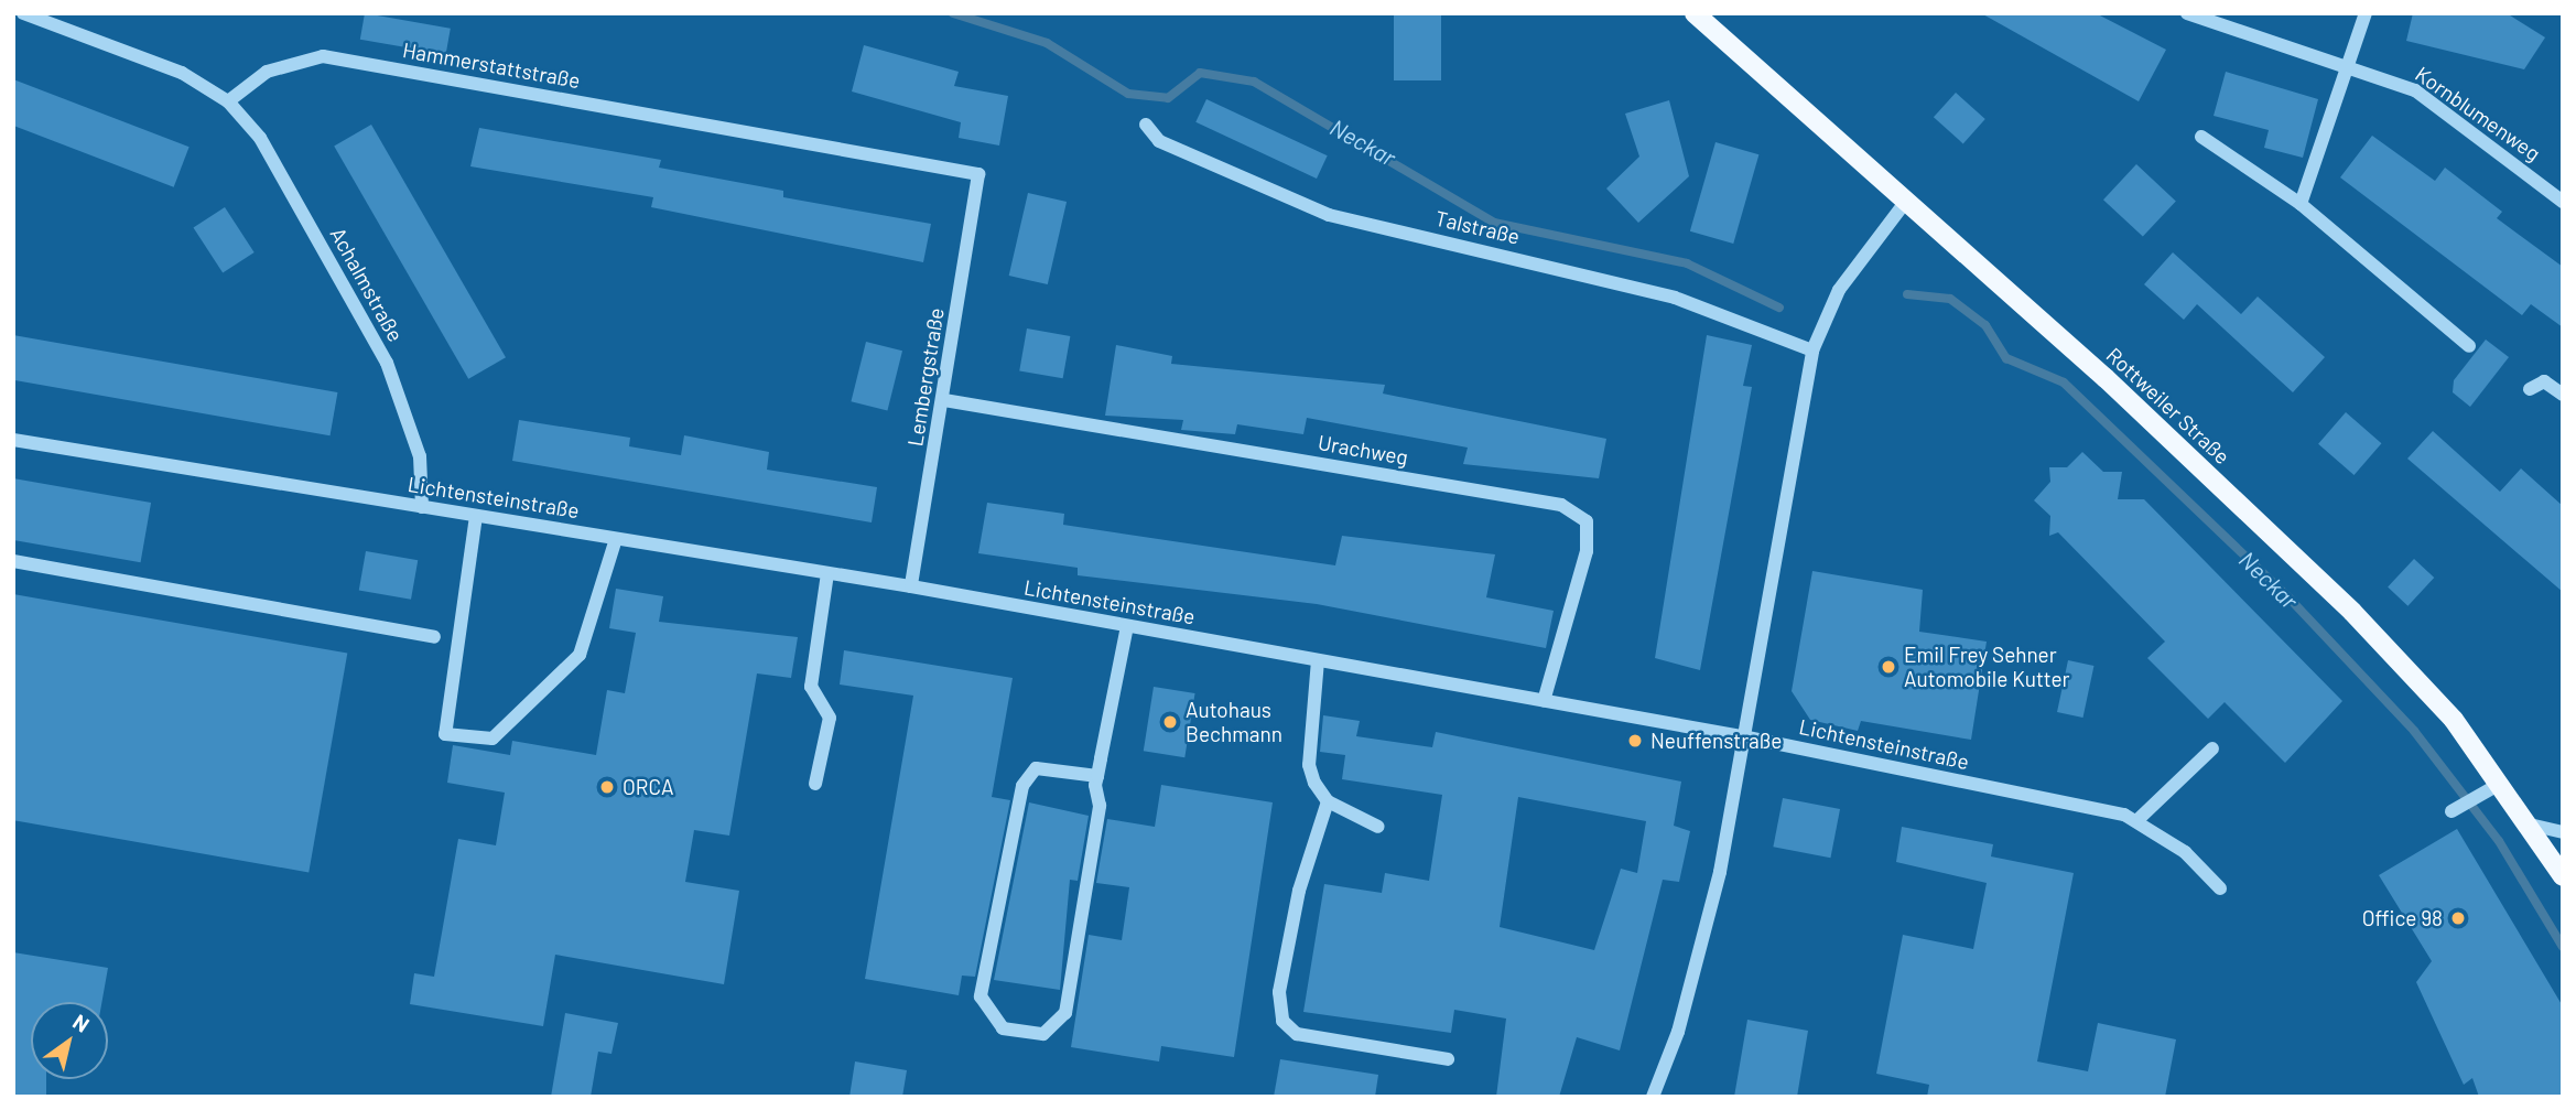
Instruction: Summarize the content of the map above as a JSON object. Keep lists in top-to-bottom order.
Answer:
{
  "streets": {
    "main road": ["Rottweiler Straße"],
    "street": [
      "Hammerstattstraße",
      "Kornblumenweg",
      "Talstraße",
      "Achalmstraße",
      "Lembergstraße",
      "Urachweg",
      "Lichtensteinstraße"
    ]
  },
  "crossings": [
    ["Hammerstattstraße", "Achalmstraße"],
    ["Hammerstattstraße", "Lembergstraße"],
    ["Achalmstraße", "Lichtensteinstraße"],
    ["Lembergstraße", "Urachweg"],
    ["Lembergstraße", "Lichtensteinstraße"],
    ["Urachweg", "Lichtensteinstraße"]
  ],
  "water": ["Neckar"],
  "places": [
    "Emil Frey Sehner Automobile Kutter",
    "Autohaus Bechmann",
    "Neuffenstraße",
    "ORCA",
    "Office 98"
  ],
  "north": "top right"
}
